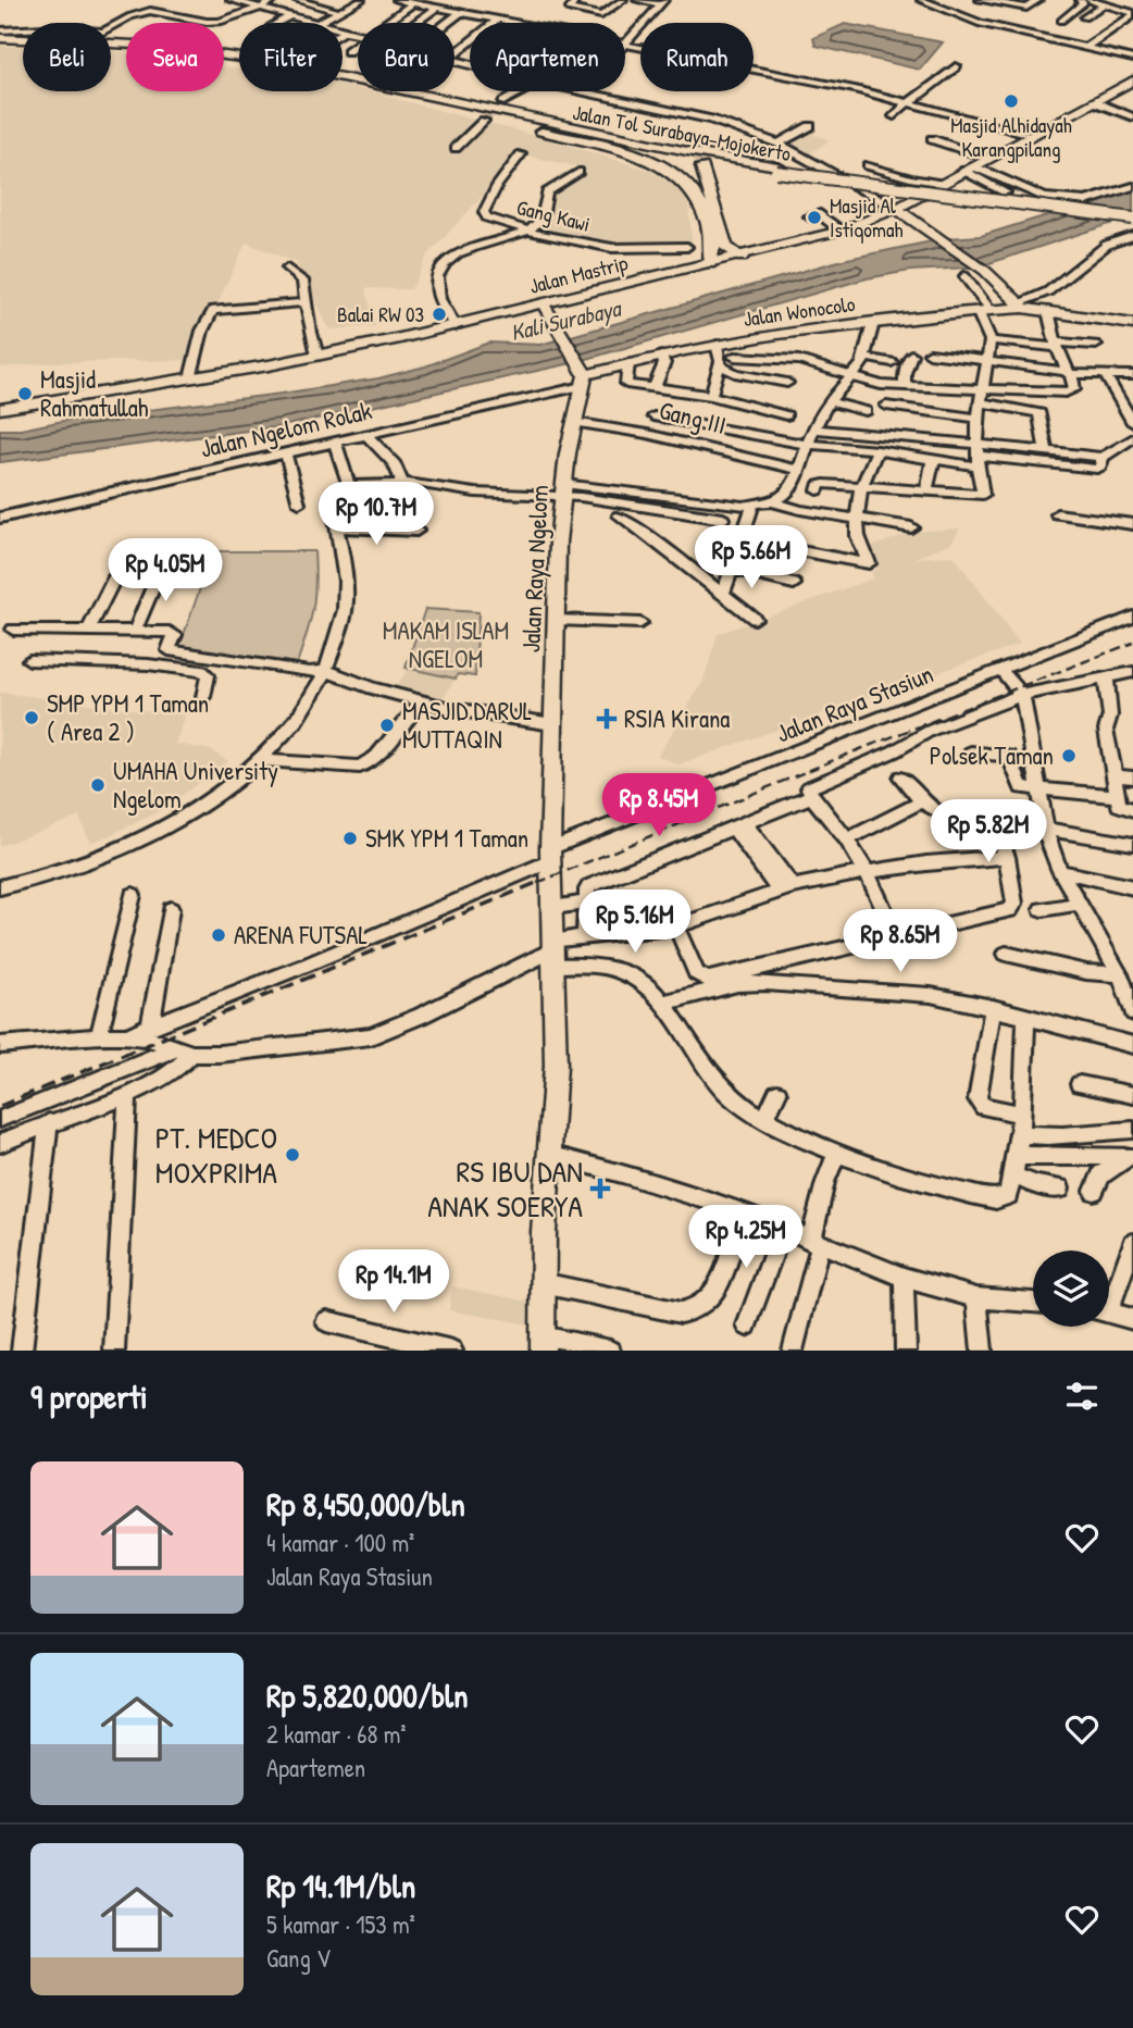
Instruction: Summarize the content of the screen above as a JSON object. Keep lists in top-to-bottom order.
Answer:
{
  "streets": {
    "highway": ["Jalan Tol Surabaya–Mojokerto"],
    "main road": ["Jalan Mastrip", "Jalan Wonocolo", "Jalan Raya Ngelom"],
    "street": [
      "Gang Kawi",
      "Gang III",
      "Jalan Ngelom Rolak",
      "Jalan Raya Stasiun"
    ]
  },
  "crossings": [
    ["Jalan Wonocolo", "Jalan Ngelom Rolak"],
    ["Jalan Wonocolo", "Jalan Raya Ngelom"],
    ["Gang III", "Jalan Raya Ngelom"],
    ["Jalan Ngelom Rolak", "Jalan Raya Ngelom"],
    ["Jalan Raya Ngelom", "Jalan Raya Stasiun"]
  ],
  "water": ["Kali Surabaya"],
  "parks": ["MAKAM ISLAM NGELOM"],
  "places": {
    "other": [
      "Masjid Alhidayah Karangpilang",
      "Masjid Al Istiqomah",
      "Balai RW 03",
      "Masjid Rahmatullah",
      "SMP YPM 1 Taman ( Area 2 )",
      "MASJID DARUL MUTTAQIN",
      "Polsek Taman",
      "UMAHA University Ngelom",
      "SMK YPM 1 Taman",
      "ARENA FUTSAL",
      "PT. MEDCO MOXPRIMA"
    ],
    "health": ["RSIA Kirana", "RS IBU DAN ANAK SOERYA"]
  },
  "page": {
    "chip": [
      "Beli",
      "Sewa",
      "Filter",
      "Baru",
      "Apartemen",
      "Rumah"
    ],
    "price": [
      "Rp 10.7M",
      "Rp 5.66M",
      "Rp 4.05M",
      "Rp 8.45M",
      "Rp 5.82M",
      "Rp 5.16M",
      "Rp 8.65M",
      "Rp 4.25M",
      "Rp 14.1M"
    ],
    "heading": "9 properti",
    "list": [
      {
        "name": "Rp 8,450,000/bln",
        "note": "4 kamar · 100 m² · Jalan Raya Stasiun"
      },
      {
        "name": "Rp 5,820,000/bln",
        "note": "2 kamar · 68 m² · Apartemen"
      },
      {
        "name": "Rp 14.1M/bln",
        "note": "5 kamar · 153 m² · Gang V"
      }
    ]
  }
}
